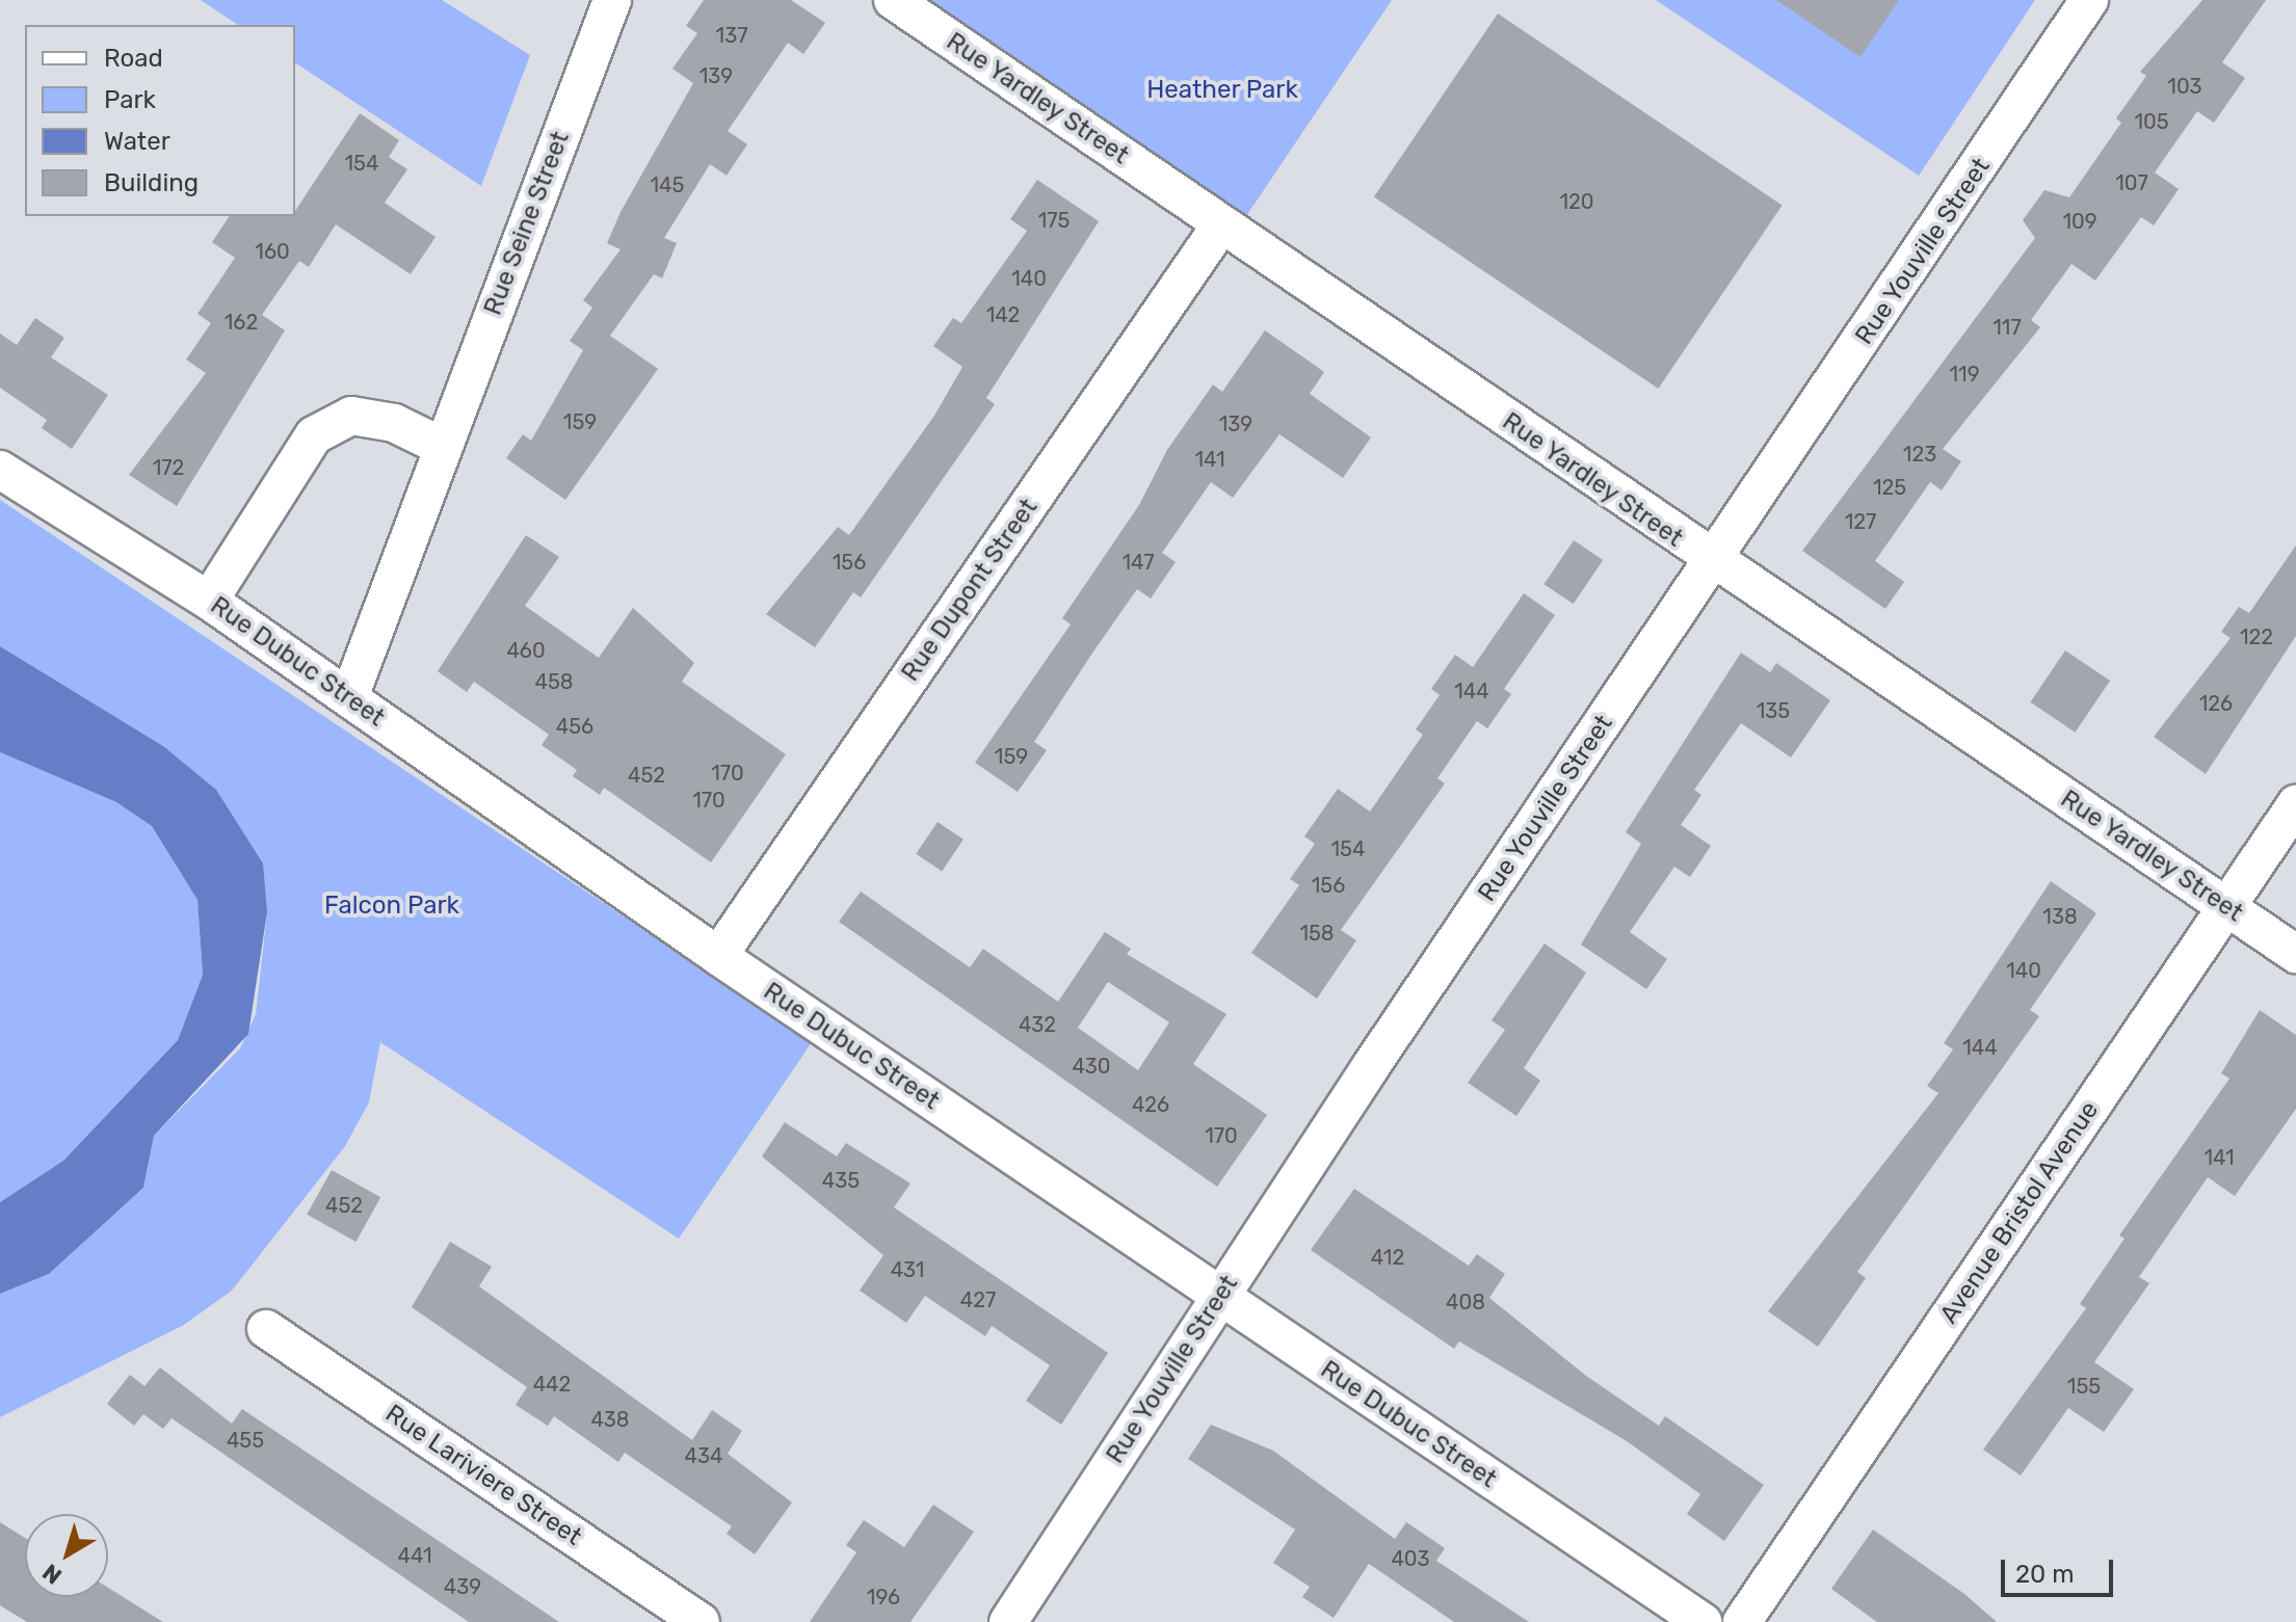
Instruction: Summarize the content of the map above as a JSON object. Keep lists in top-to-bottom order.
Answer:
{
  "streets": {
    "street": [
      "Rue Yardley Street",
      "Rue Seine Street",
      "Rue Youville Street",
      "Rue Dupont Street",
      "Rue Dubuc Street",
      "Avenue Bristol Avenue",
      "Rue Lariviere Street"
    ]
  },
  "crossings": [
    ["Rue Yardley Street", "Rue Youville Street"],
    ["Rue Yardley Street", "Rue Dupont Street"],
    ["Rue Yardley Street", "Avenue Bristol Avenue"],
    ["Rue Seine Street", "Rue Dubuc Street"],
    ["Rue Youville Street", "Rue Dubuc Street"],
    ["Rue Dupont Street", "Rue Dubuc Street"]
  ],
  "parks": ["Heather Park", "Falcon Park"],
  "house_numbers": [
    "137",
    "139",
    "103",
    "105",
    "154",
    "107",
    "145",
    "120",
    "175",
    "109",
    "160",
    "140",
    "142",
    "162",
    "117",
    "119",
    "159",
    "139",
    "123",
    "141",
    "172",
    "125",
    "127",
    "156",
    "147",
    "122",
    "460",
    "458",
    "144",
    "126",
    "135",
    "456",
    "159",
    "170",
    "452",
    "170",
    "154",
    "156",
    "138",
    "158",
    "140",
    "432",
    "144",
    "430",
    "426",
    "170",
    "141",
    "435",
    "452",
    "412",
    "431",
    "427",
    "408",
    "442",
    "155",
    "438",
    "455",
    "434",
    "441",
    "403",
    "439",
    "196"
  ],
  "legend": [
    "Road",
    "Park",
    "Water",
    "Building"
  ],
  "scale_bar": "20 m",
  "north": "bottom left"
}
